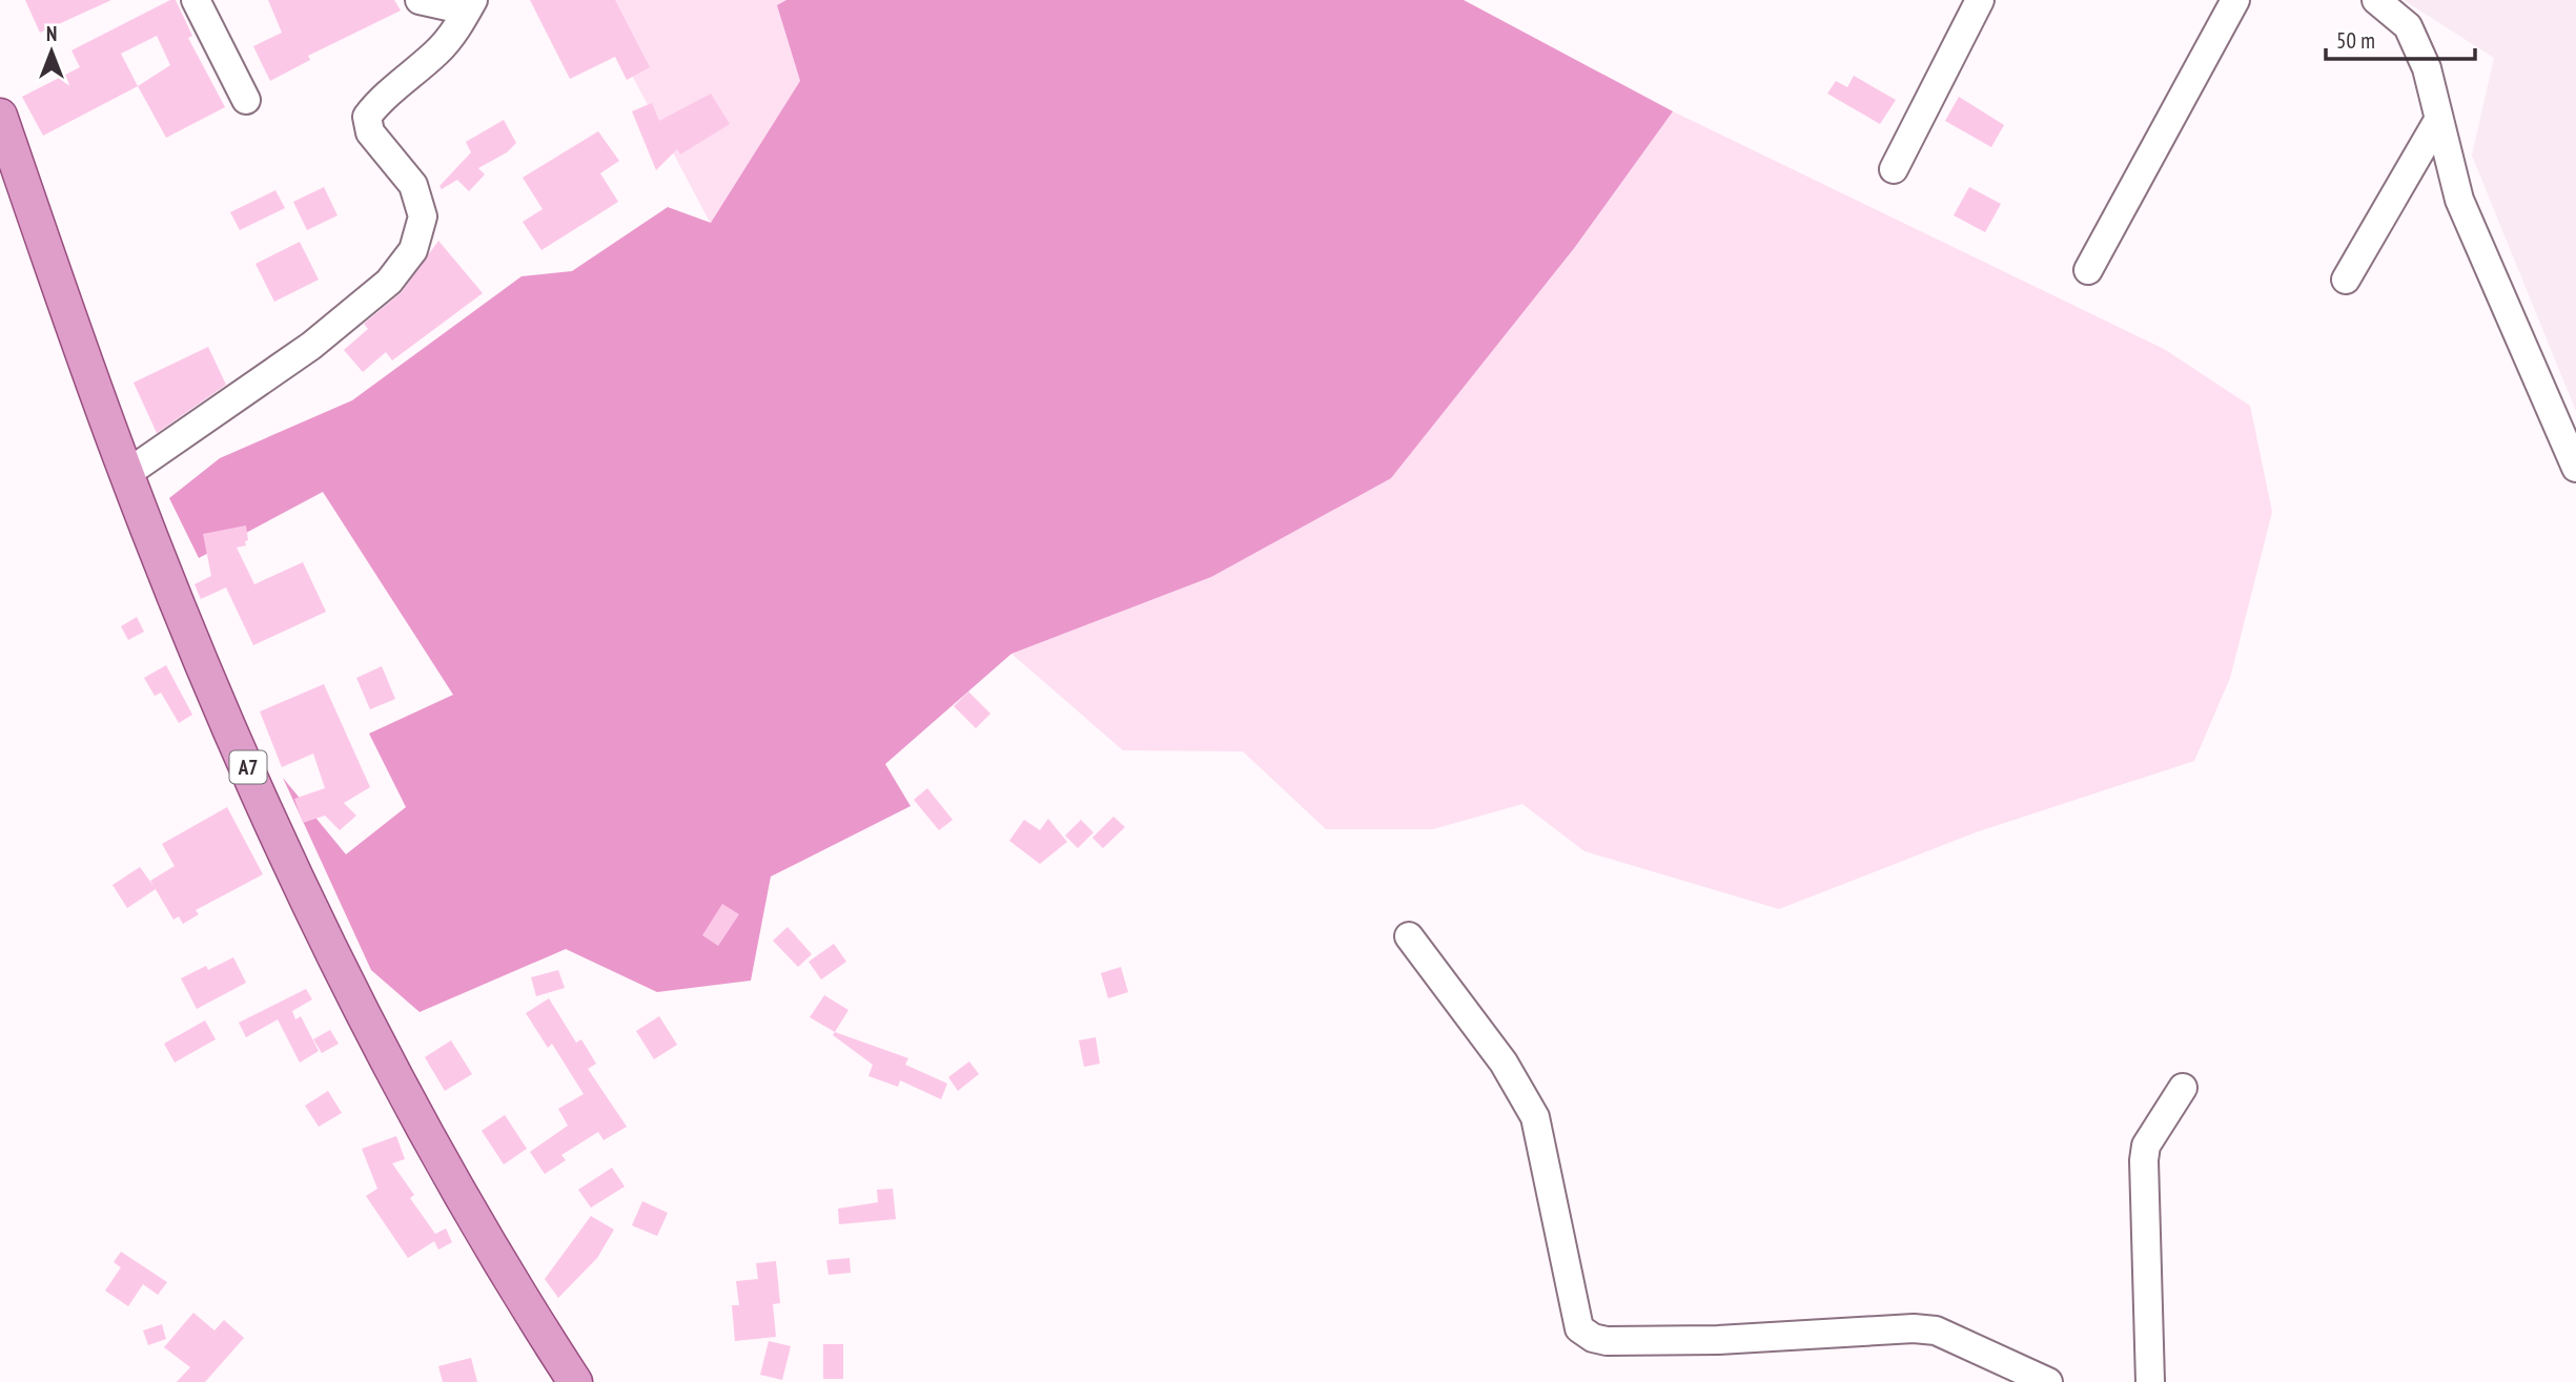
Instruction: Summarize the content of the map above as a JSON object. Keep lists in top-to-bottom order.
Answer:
{
  "streets": {
    "main road": ["A7"]
  },
  "scale_bar": "50 m",
  "north": "top"
}
